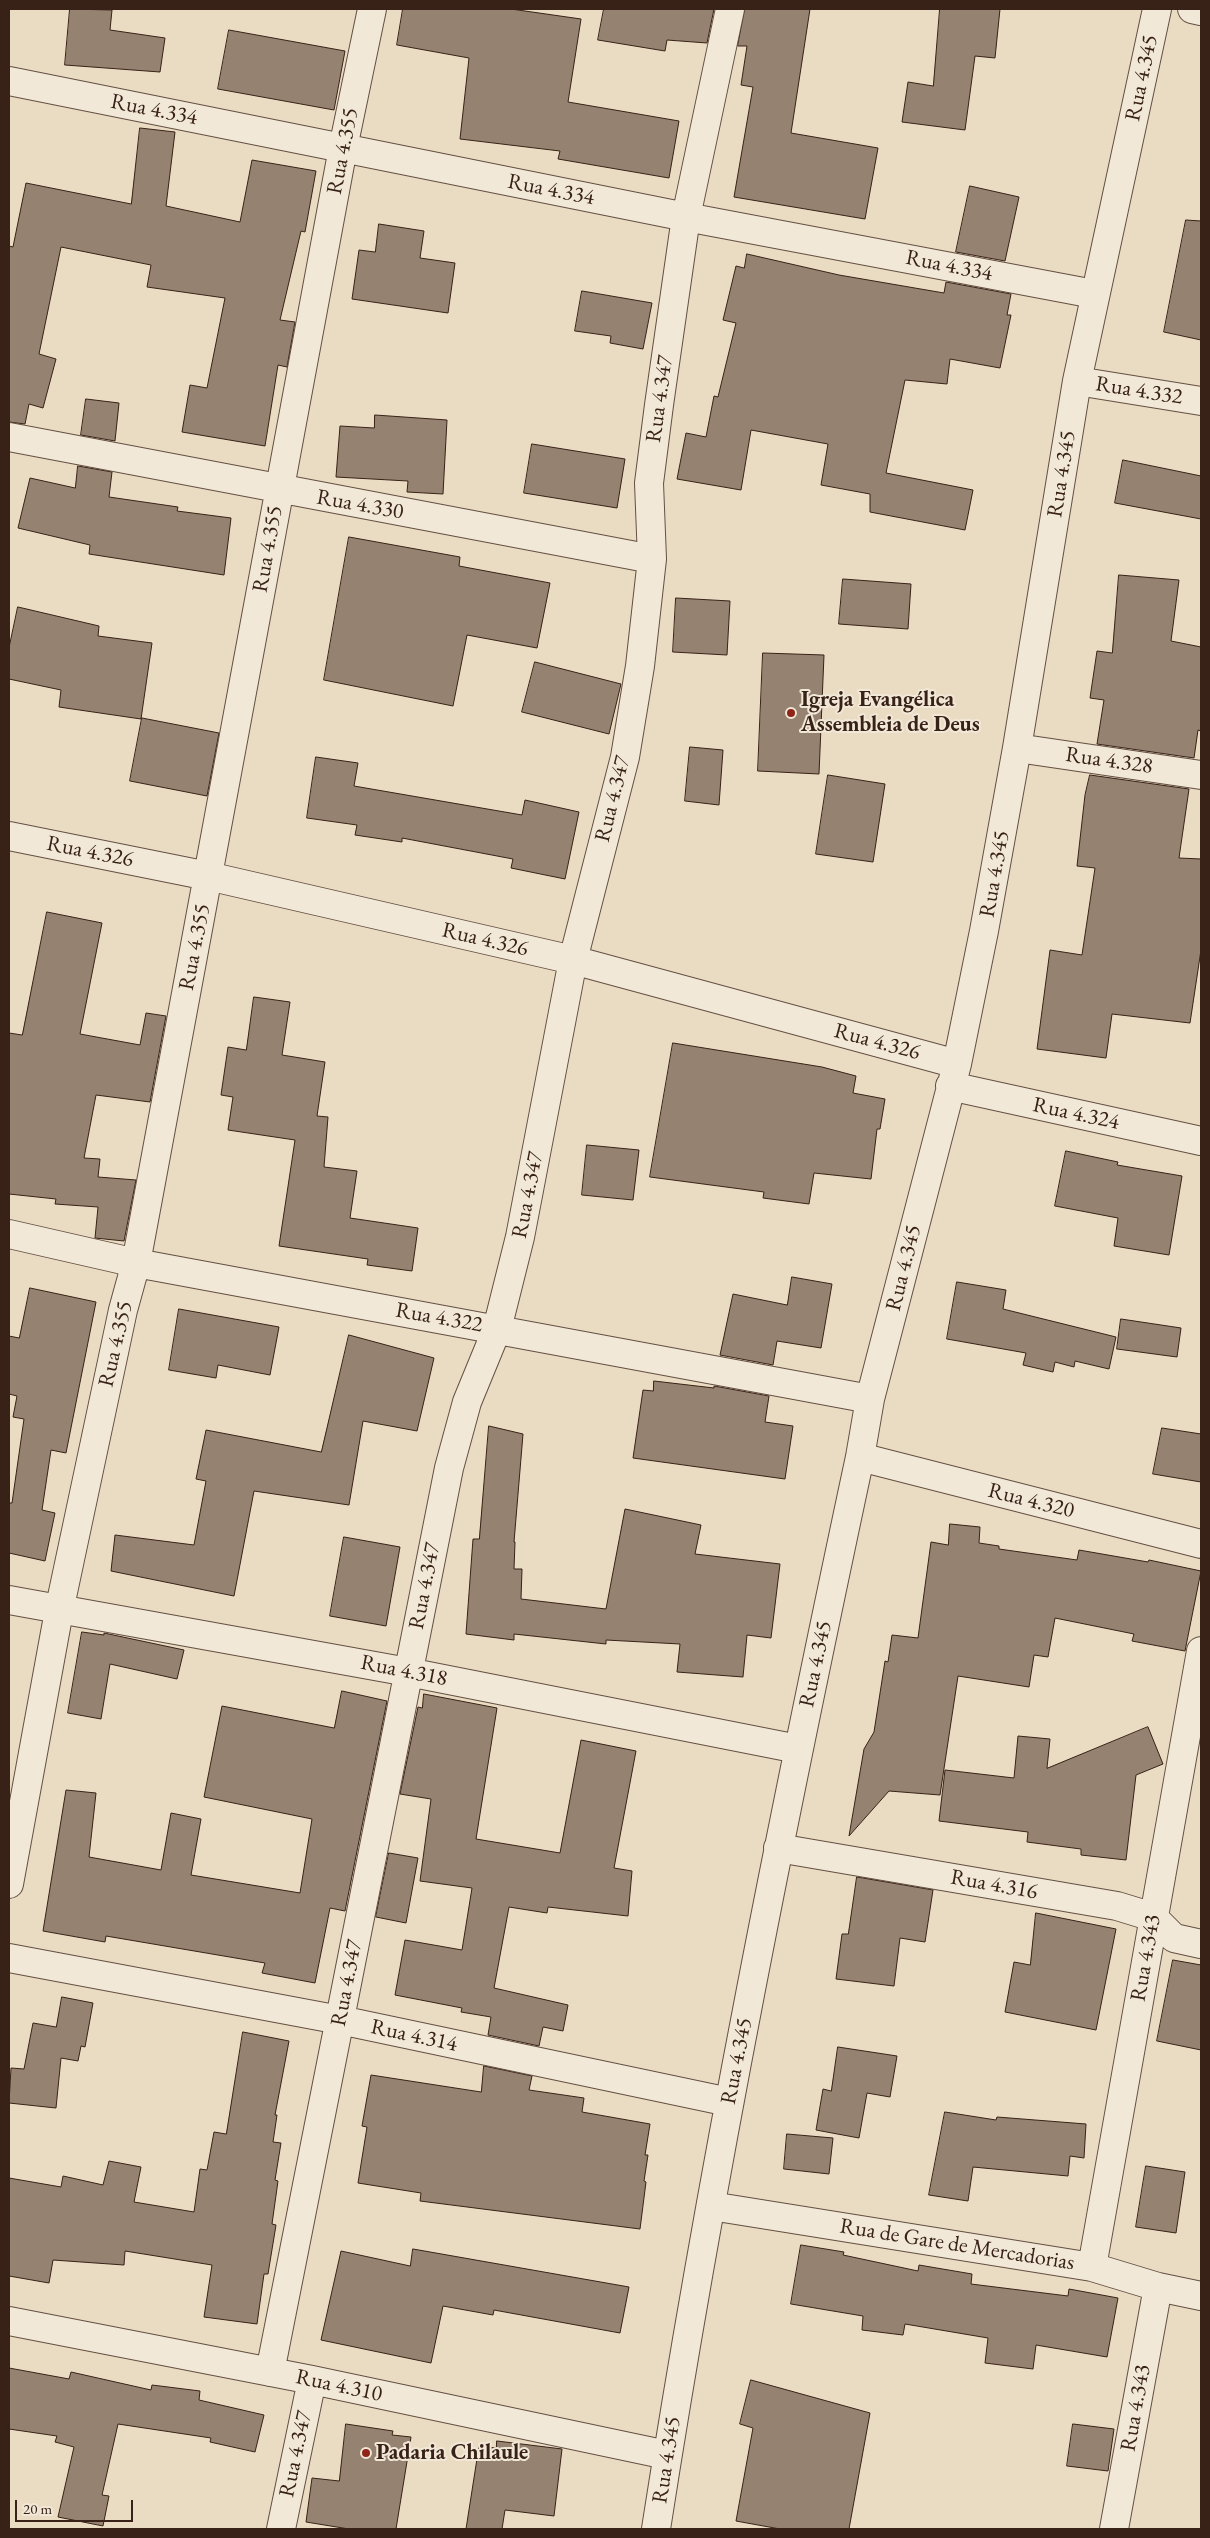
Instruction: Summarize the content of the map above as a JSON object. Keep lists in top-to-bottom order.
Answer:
{
  "streets": {
    "street": [
      "Rua 4.345",
      "Rua 4.334",
      "Rua 4.355",
      "Rua 4.332",
      "Rua 4.347",
      "Rua 4.330",
      "Rua 4.328",
      "Rua 4.326",
      "Rua 4.324",
      "Rua 4.322",
      "Rua 4.320",
      "Rua 4.318",
      "Rua 4.316",
      "Rua 4.343",
      "Rua 4.314",
      "Rua de Gare de Mercadorias",
      "Rua 4.310"
    ]
  },
  "crossings": [
    ["Rua 4.345", "Rua 4.334"],
    ["Rua 4.345", "Rua 4.332"],
    ["Rua 4.345", "Rua 4.328"],
    ["Rua 4.345", "Rua 4.326"],
    ["Rua 4.345", "Rua 4.324"],
    ["Rua 4.345", "Rua 4.322"],
    ["Rua 4.345", "Rua 4.320"],
    ["Rua 4.345", "Rua 4.318"],
    ["Rua 4.345", "Rua 4.316"],
    ["Rua 4.345", "Rua 4.314"],
    ["Rua 4.345", "Rua de Gare de Mercadorias"],
    ["Rua 4.345", "Rua 4.310"],
    ["Rua 4.334", "Rua 4.355"],
    ["Rua 4.334", "Rua 4.347"],
    ["Rua 4.355", "Rua 4.330"],
    ["Rua 4.355", "Rua 4.326"],
    ["Rua 4.355", "Rua 4.322"],
    ["Rua 4.355", "Rua 4.318"],
    ["Rua 4.347", "Rua 4.330"],
    ["Rua 4.347", "Rua 4.326"],
    ["Rua 4.347", "Rua 4.322"],
    ["Rua 4.347", "Rua 4.318"],
    ["Rua 4.347", "Rua 4.314"],
    ["Rua 4.347", "Rua 4.310"],
    ["Rua 4.326", "Rua 4.324"],
    ["Rua 4.316", "Rua 4.343"],
    ["Rua 4.343", "Rua de Gare de Mercadorias"]
  ],
  "places": ["Igreja Evangélica Assembleia de Deus", "Padaria Chilaule"],
  "scale_bar": "20 m"
}
